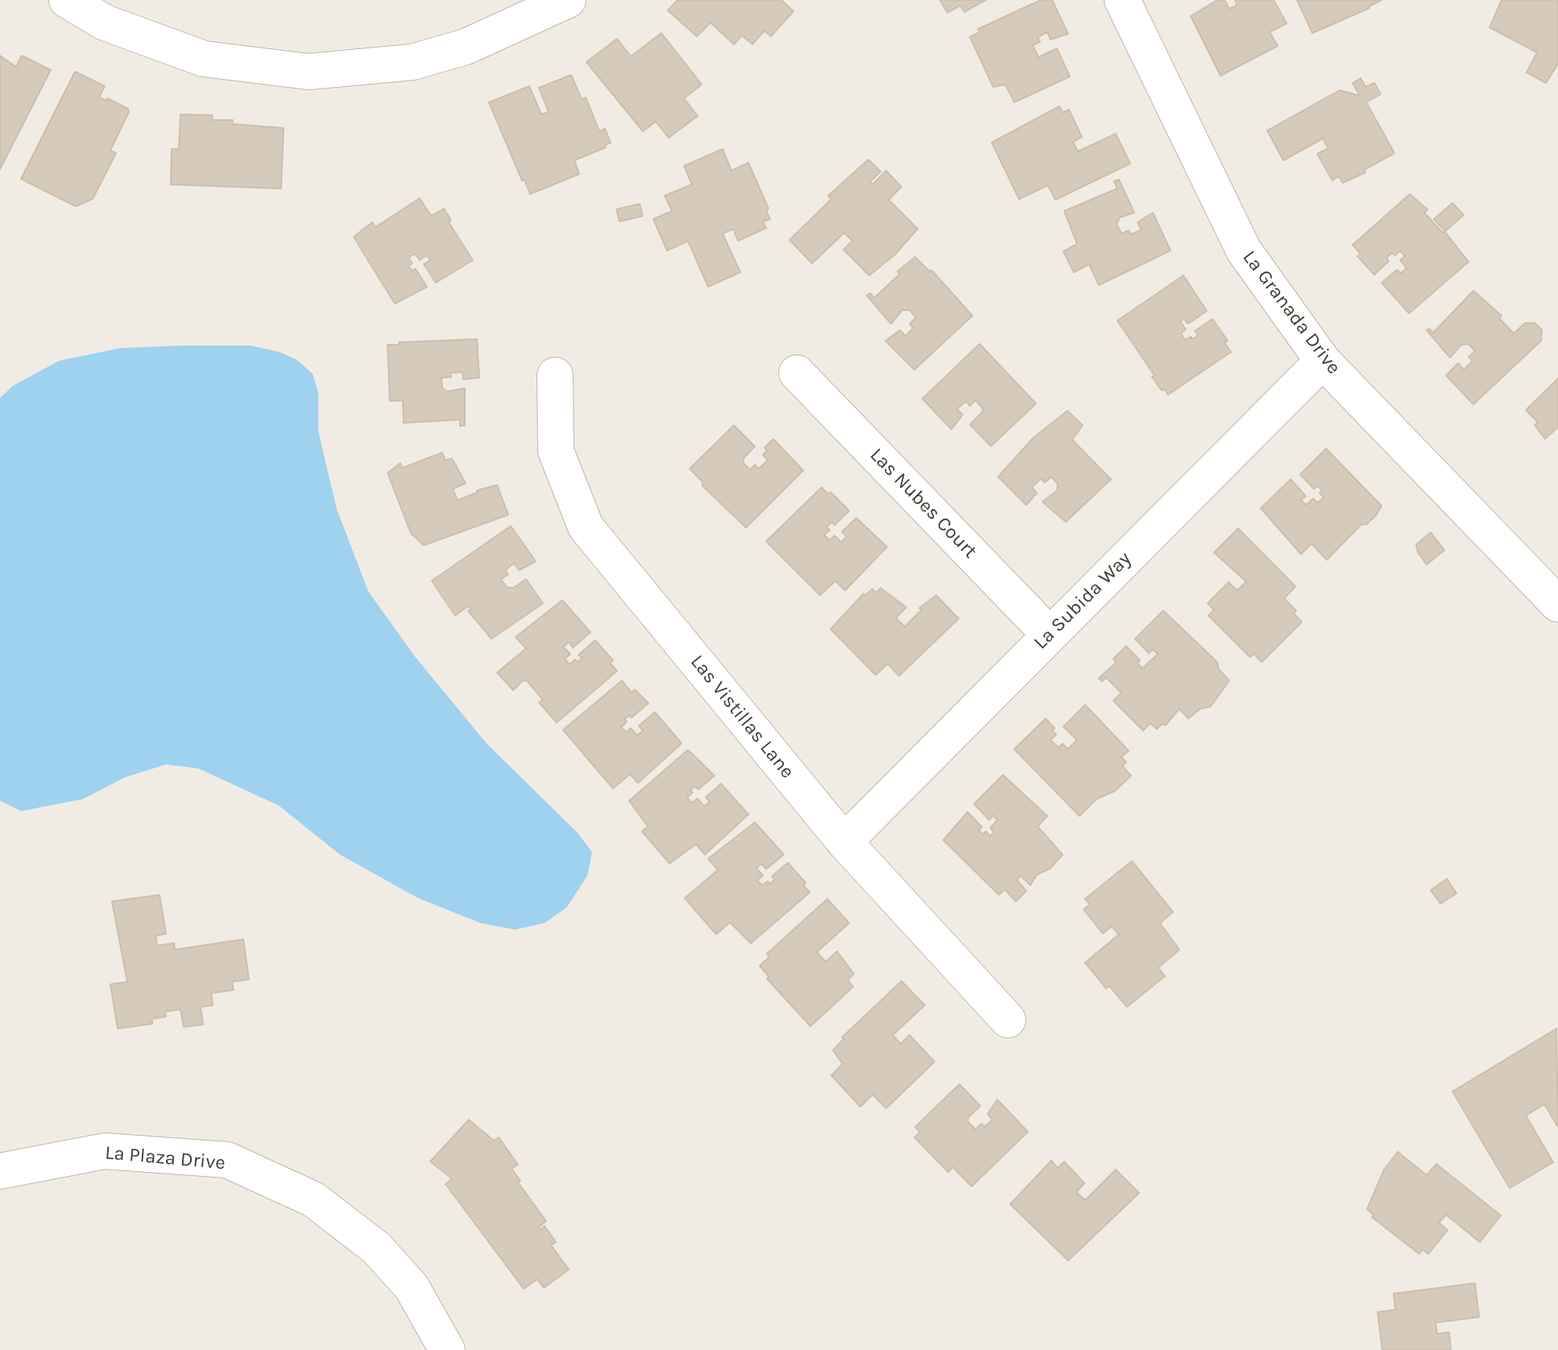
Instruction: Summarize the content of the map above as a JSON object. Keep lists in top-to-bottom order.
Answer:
{
  "streets": {
    "street": [
      "La Granada Drive",
      "Las Nubes Court",
      "La Subida Way",
      "Las Vistillas Lane",
      "La Plaza Drive"
    ]
  },
  "crossings": [
    ["La Granada Drive", "La Subida Way"],
    ["Las Nubes Court", "La Subida Way"],
    ["La Subida Way", "Las Vistillas Lane"]
  ]
}
